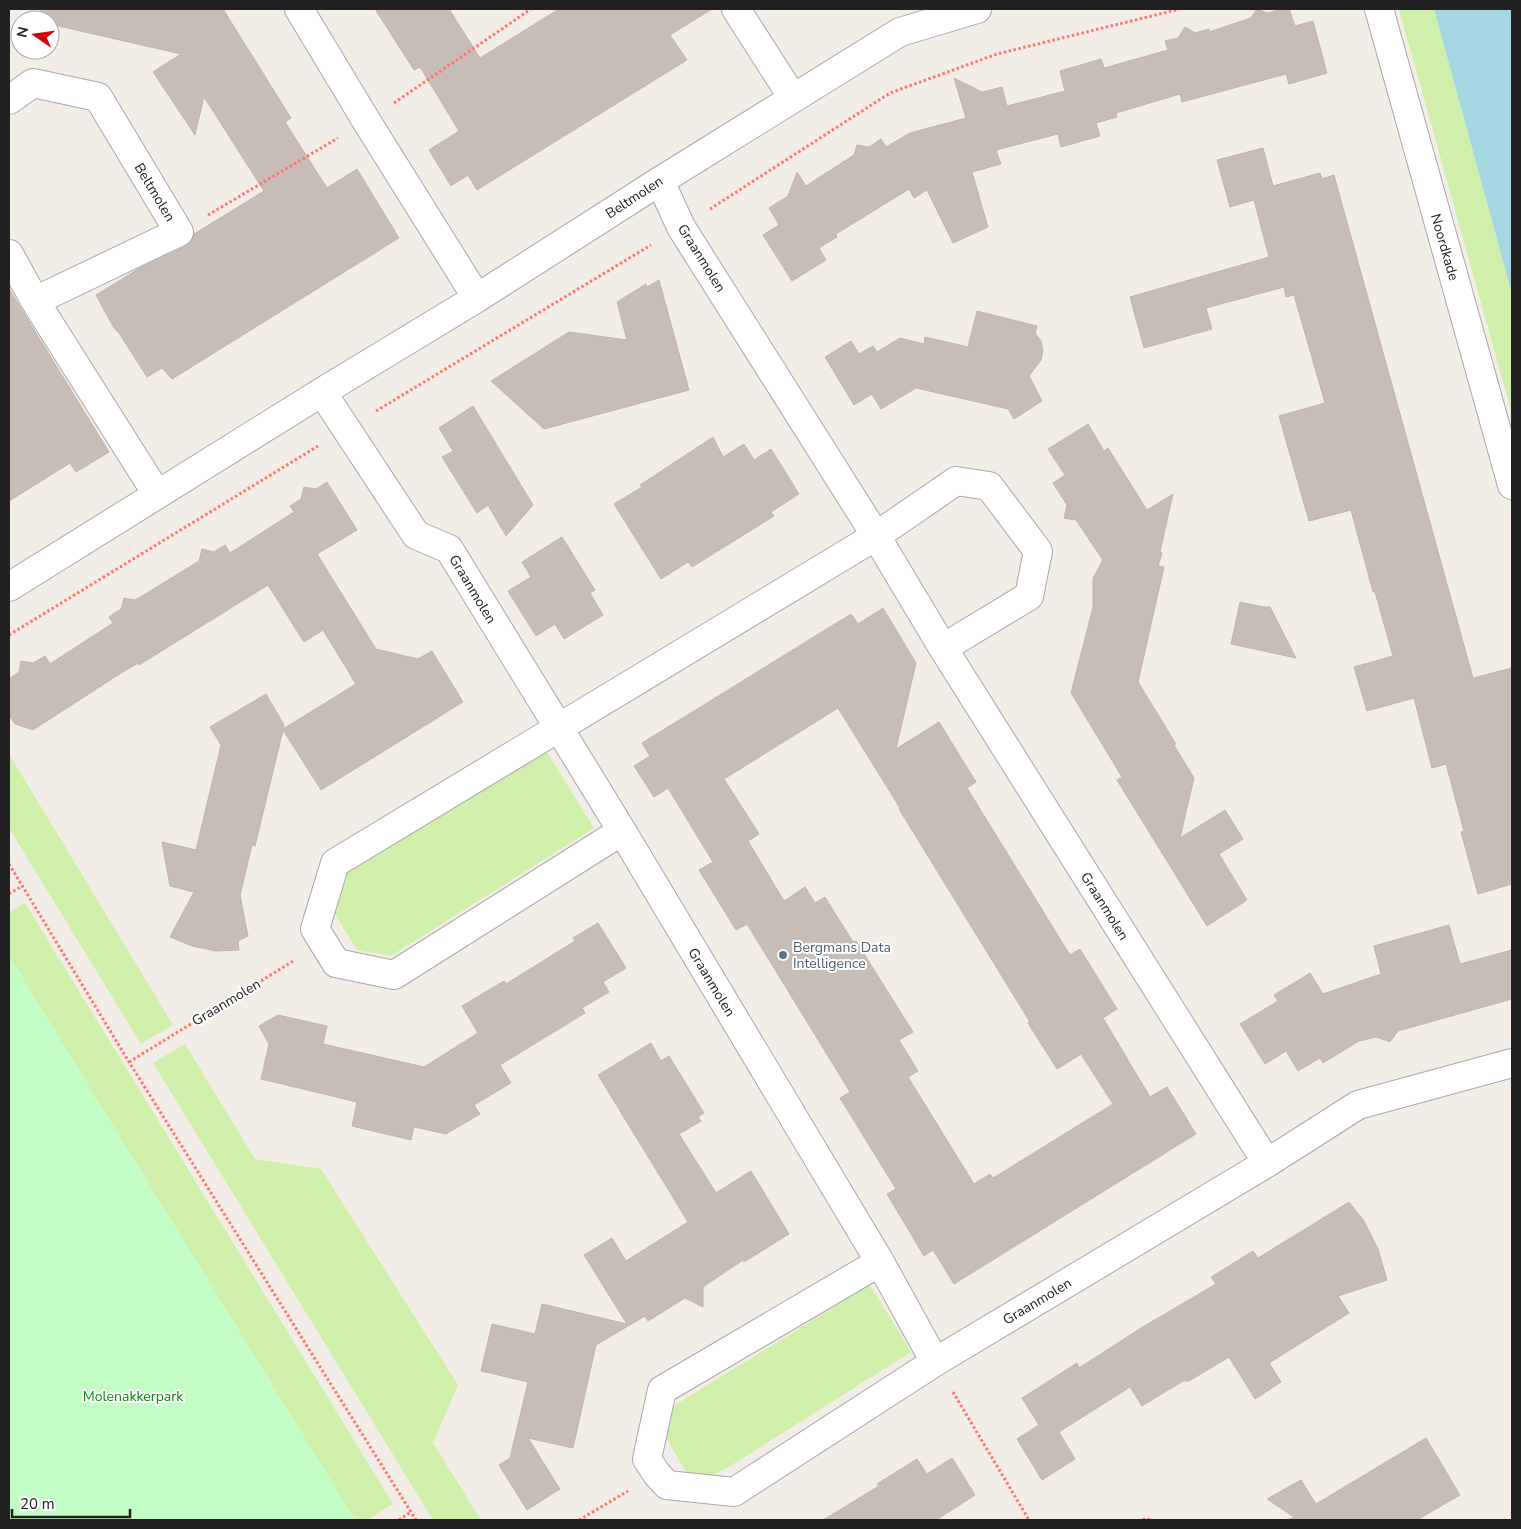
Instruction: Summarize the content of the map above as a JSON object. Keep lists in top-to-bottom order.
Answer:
{
  "streets": {
    "street": ["Beltmolen", "Noordkade", "Graanmolen"]
  },
  "crossings": [
    ["Beltmolen", "Graanmolen"]
  ],
  "parks": ["Molenakkerpark"],
  "places": ["Bergmans Data Intelligence"],
  "scale_bar": "20 m",
  "north": "left"
}
